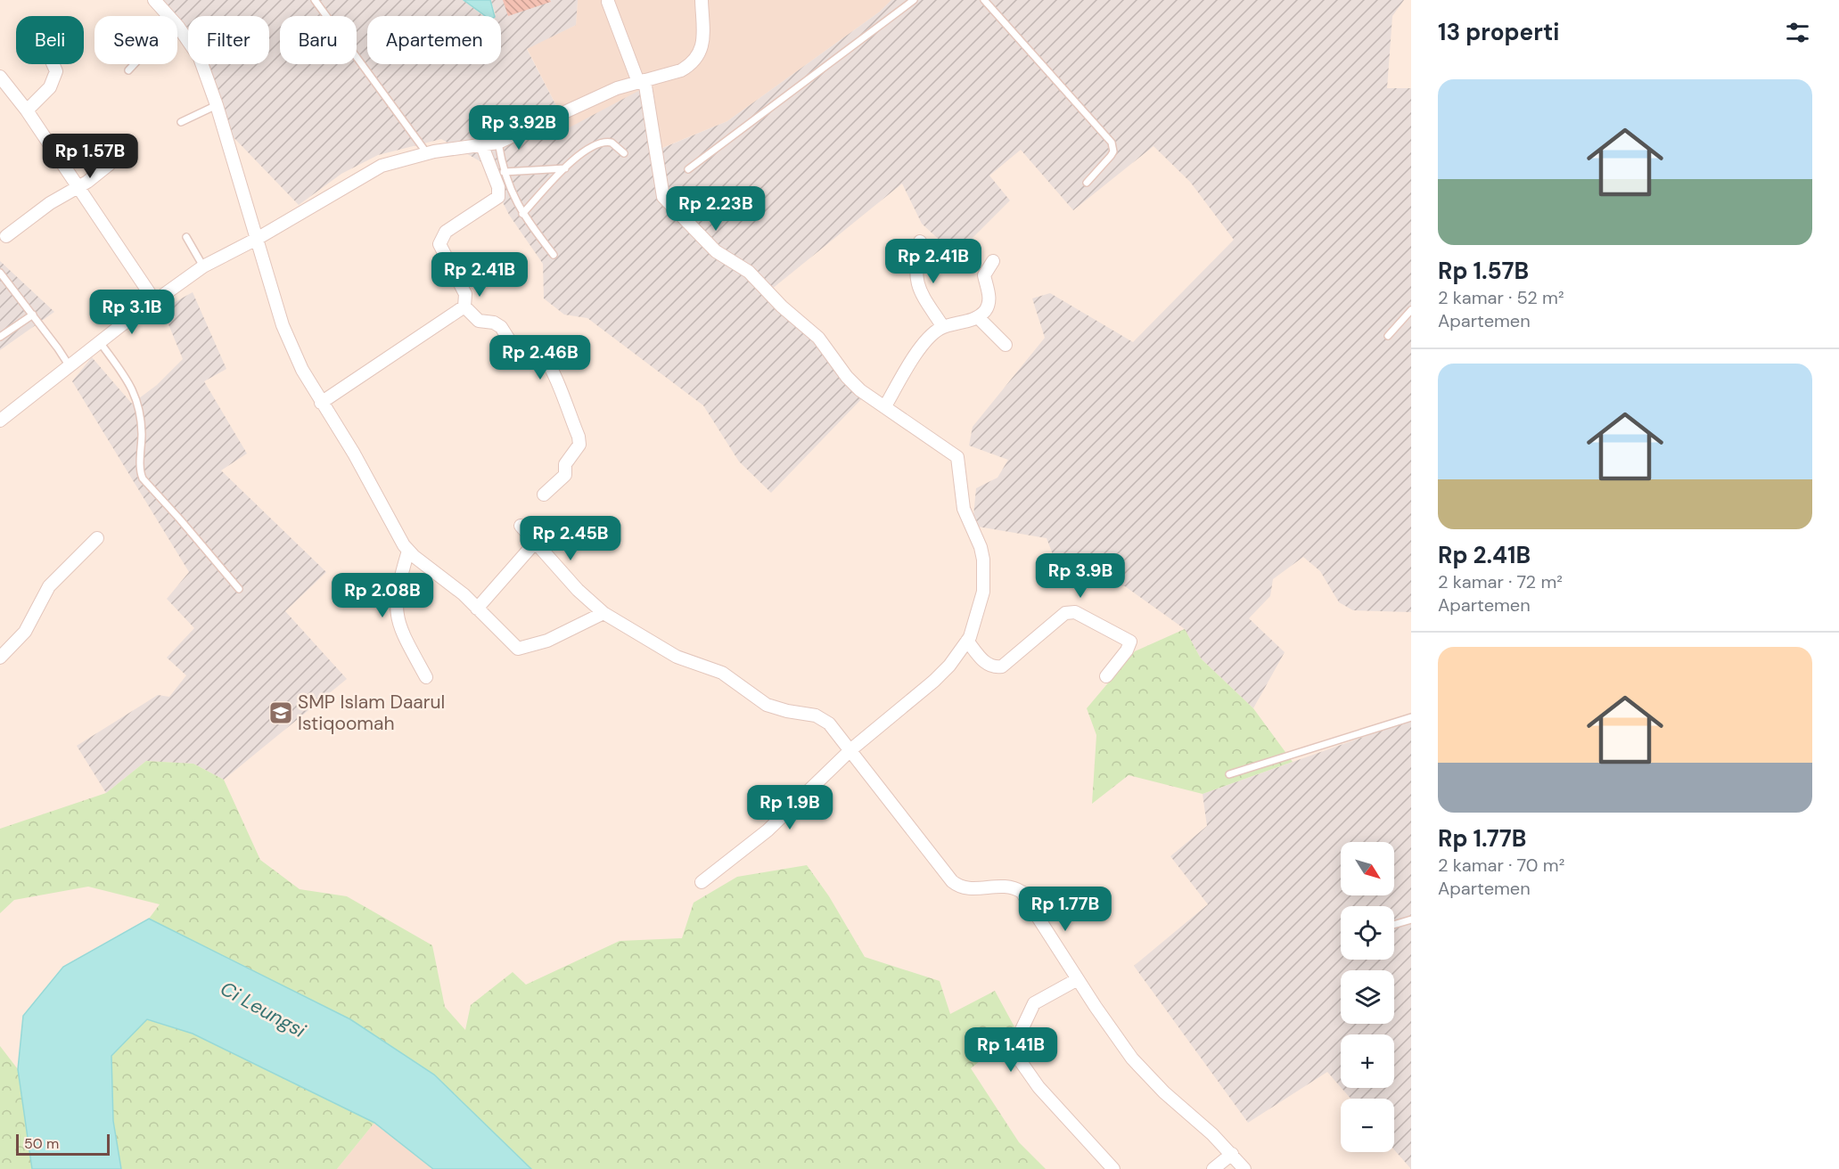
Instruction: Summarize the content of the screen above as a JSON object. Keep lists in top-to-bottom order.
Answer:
{
  "water": ["Ci Leungsi"],
  "places": {
    "school or university": ["SMP Islam Daarul Istiqoomah"]
  },
  "scale_bar": "50 m",
  "north": "bottom right",
  "page": {
    "heading": "13 properti",
    "chip": [
      "Beli",
      "Sewa",
      "Filter",
      "Baru",
      "Apartemen"
    ],
    "list": [
      {
        "name": "Rp 1.57B",
        "note": "2 kamar · 52 m² · Apartemen"
      },
      {
        "name": "Rp 2.41B",
        "note": "2 kamar · 72 m² · Apartemen"
      },
      {
        "name": "Rp 1.77B",
        "note": "2 kamar · 70 m² · Apartemen"
      }
    ],
    "price": [
      "Rp 3.92B",
      "Rp 1.57B",
      "Rp 2.23B",
      "Rp 2.41B",
      "Rp 2.41B",
      "Rp 3.1B",
      "Rp 2.46B",
      "Rp 2.45B",
      "Rp 3.9B",
      "Rp 2.08B",
      "Rp 1.9B",
      "Rp 1.77B",
      "Rp 1.41B"
    ],
    "map_buttons": ["+", "−"],
    "scale": "50 m"
  }
}
